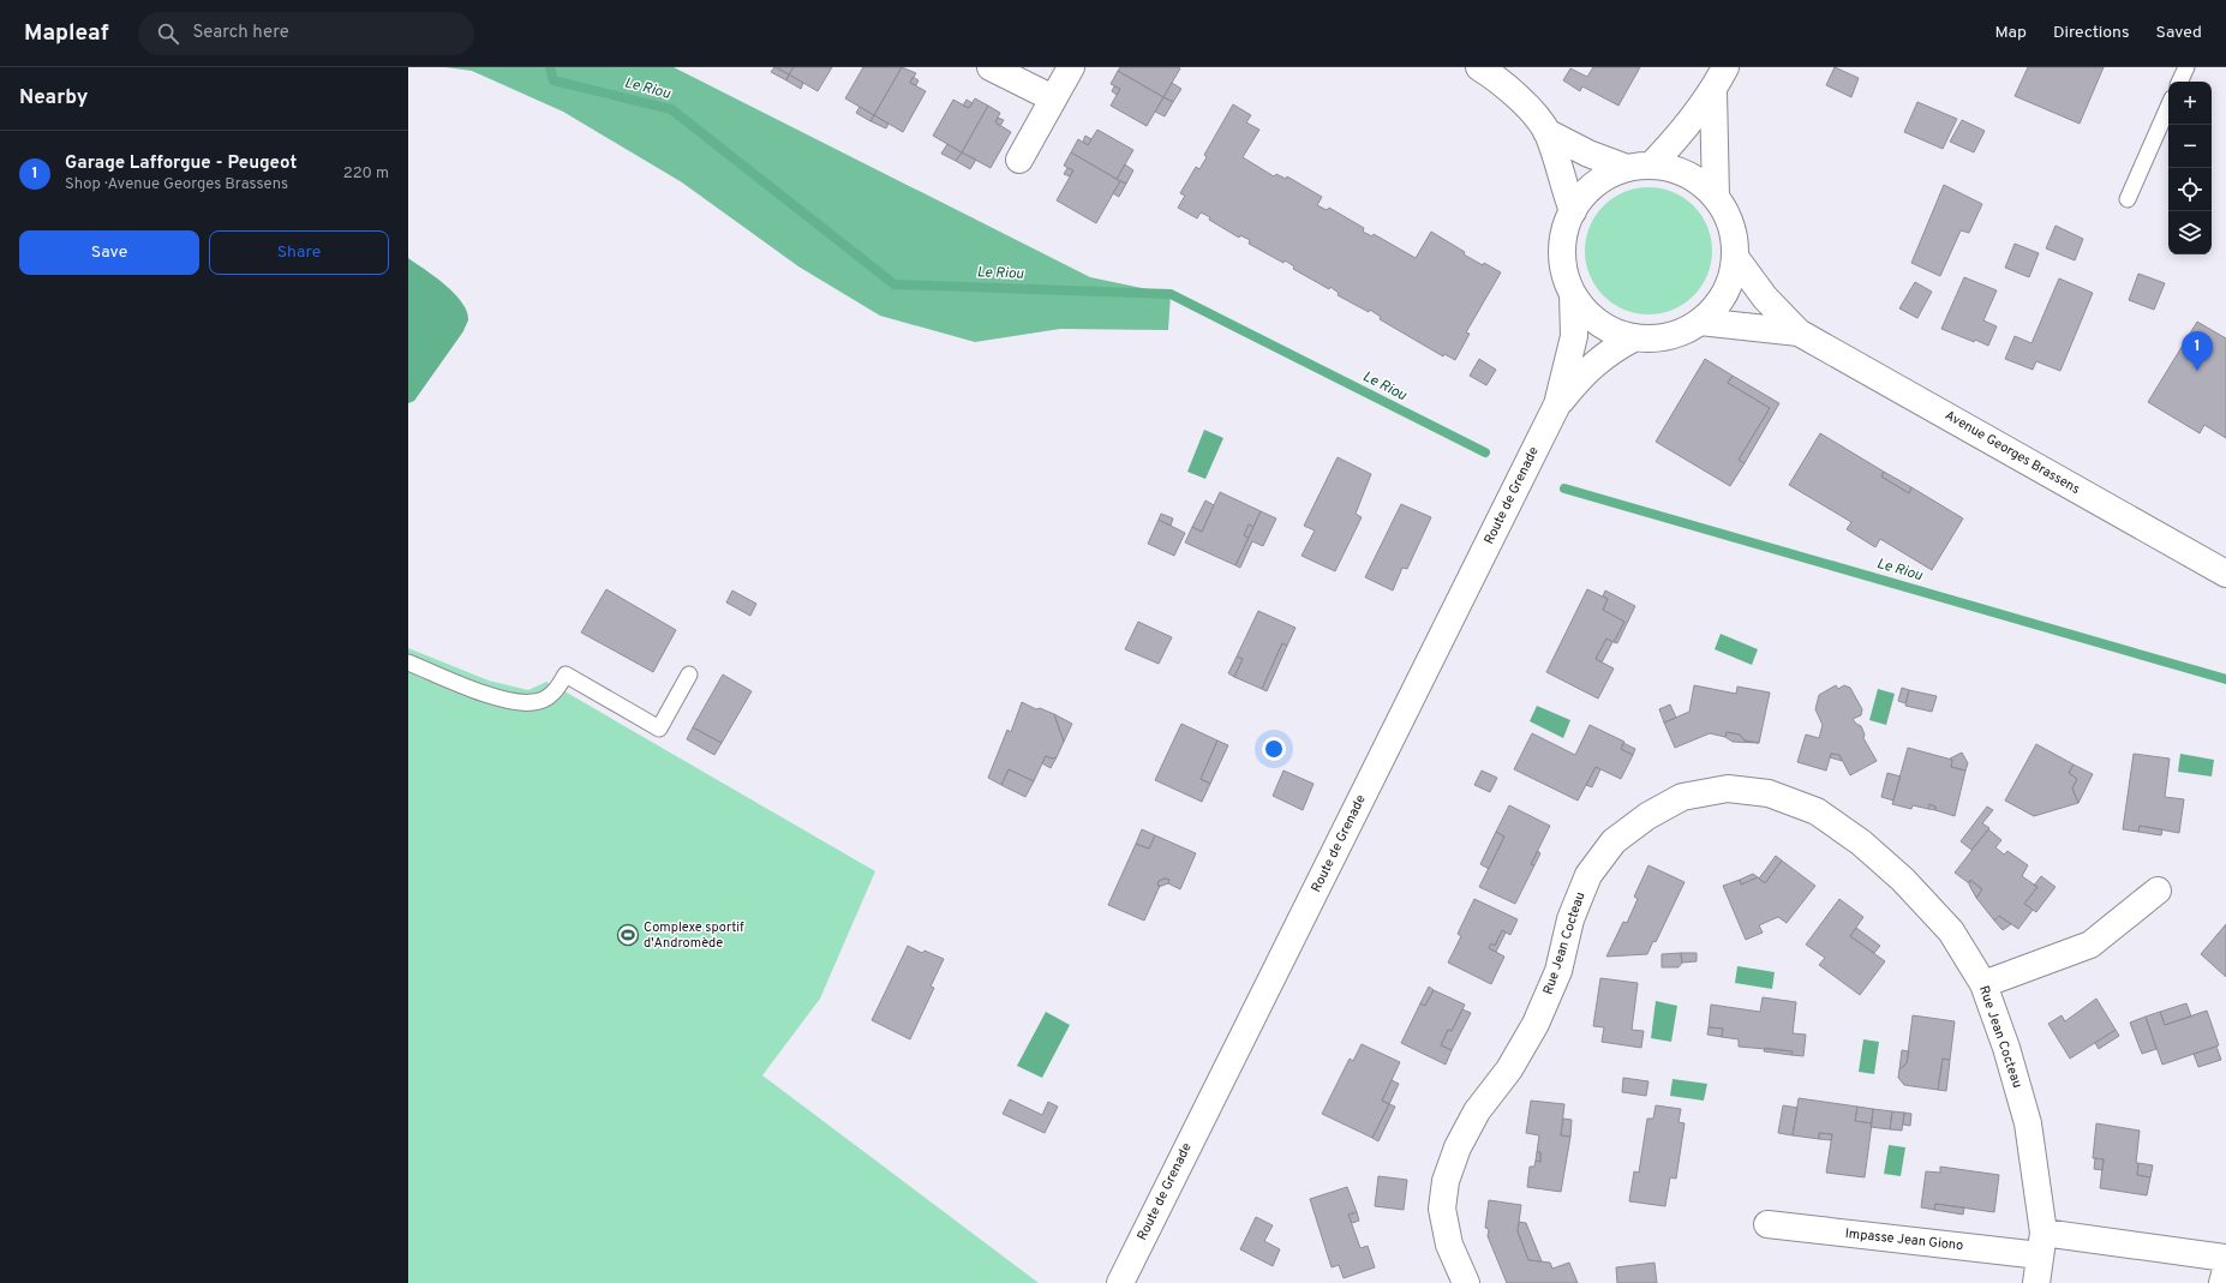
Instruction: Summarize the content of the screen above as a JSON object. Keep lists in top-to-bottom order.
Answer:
{
  "streets": {
    "street": [
      "Avenue Georges Brassens",
      "Route de Grenade",
      "Rue Jean Cocteau",
      "Impasse Jean Giono"
    ]
  },
  "crossings": [
    ["Rue Jean Cocteau", "Impasse Jean Giono"]
  ],
  "water": ["Le Riou"],
  "places": {
    "sports": ["Complexe sportif d'Andromède"]
  },
  "page": {
    "header": "Mapleaf",
    "search": "Search here",
    "nav": ["Map", "Directions", "Saved"],
    "heading": "Nearby",
    "map_buttons": ["+", "−"],
    "list": [
      {
        "mark": "1",
        "name": "Garage Lafforgue - Peugeot",
        "note": "Shop · Avenue Georges Brassens",
        "value": "220 m"
      }
    ],
    "buttons": ["Save", "Share"],
    "pins": "1"
  }
}
